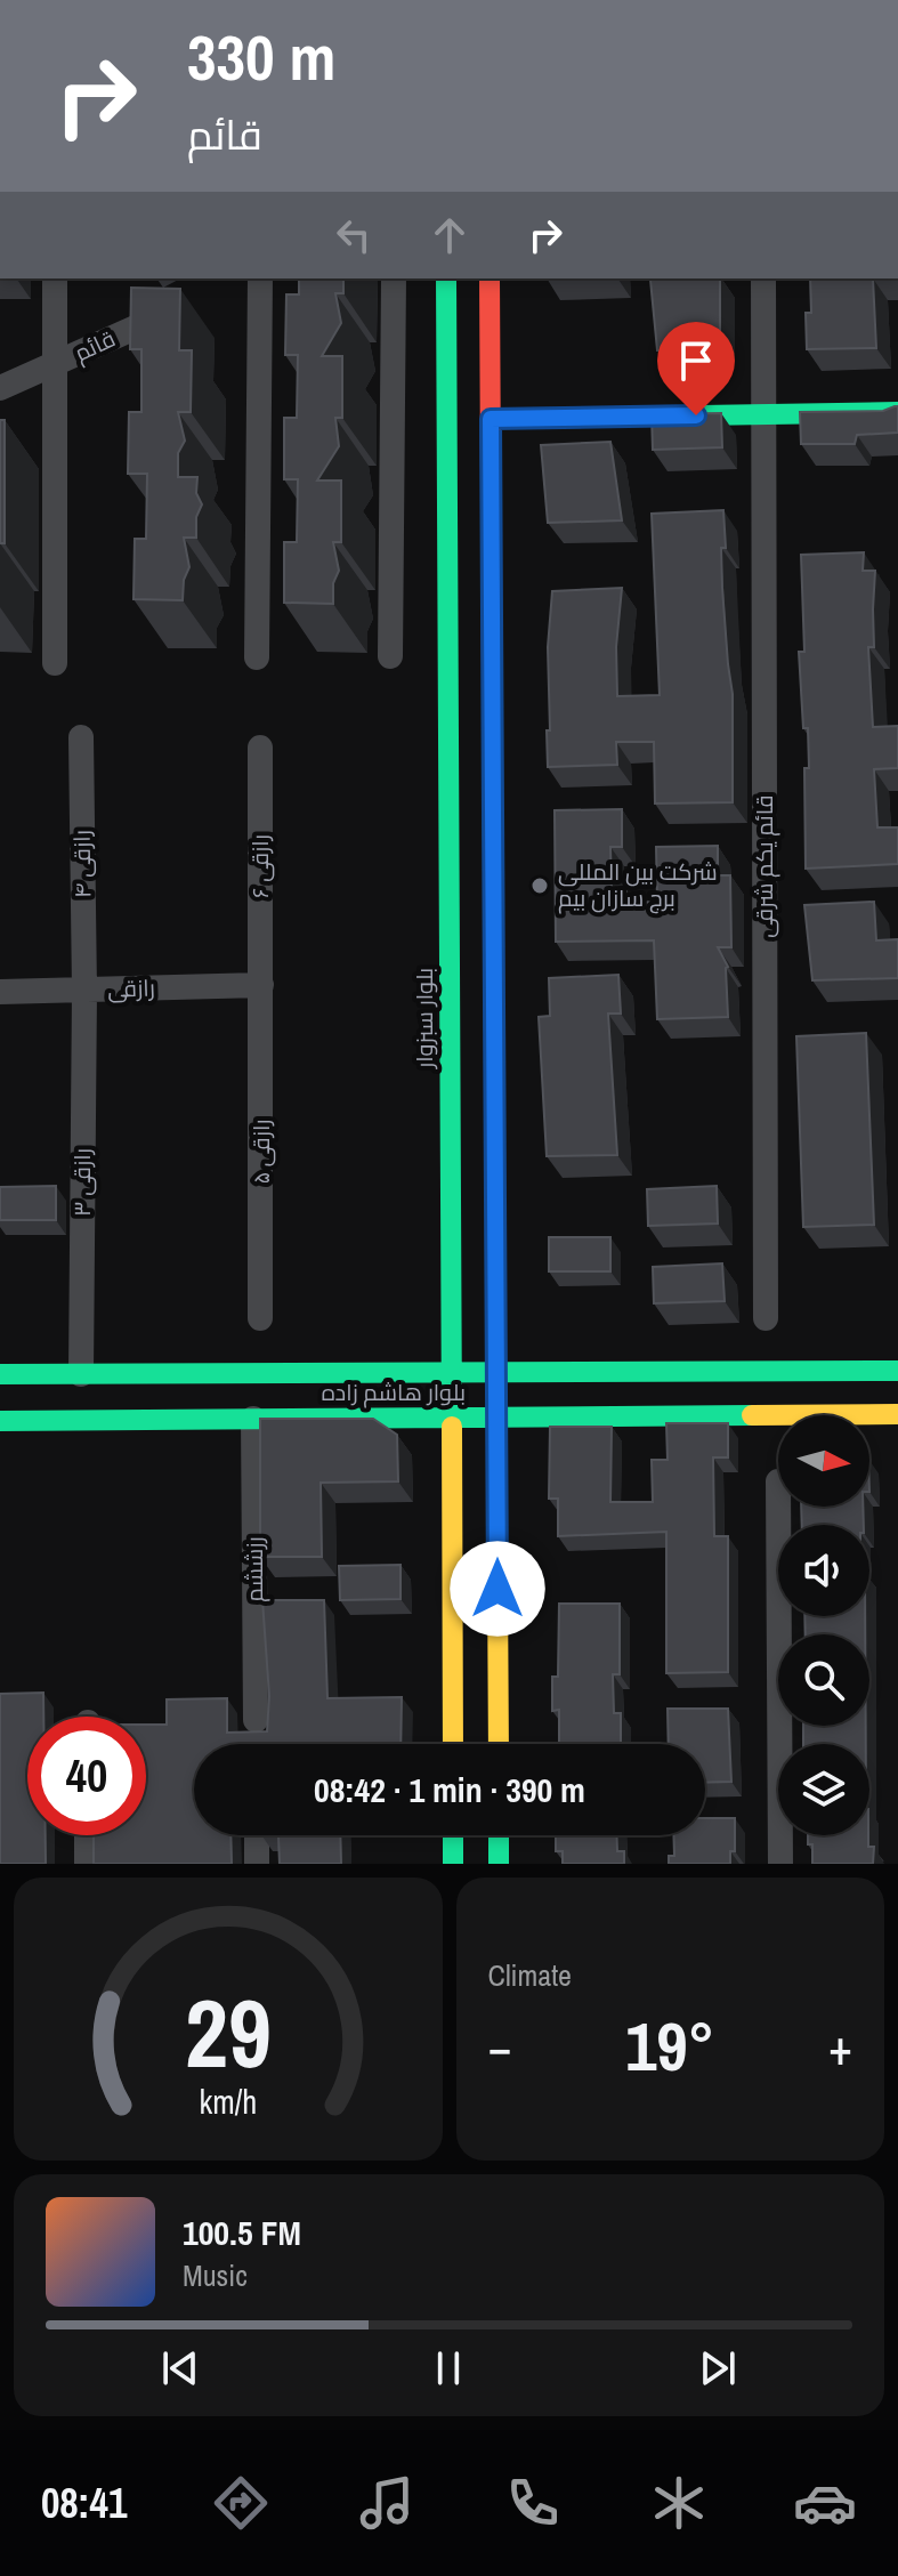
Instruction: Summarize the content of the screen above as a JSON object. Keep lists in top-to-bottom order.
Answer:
{
  "streets": {
    "street": [
      "قائم",
      "رازقی ۴",
      "رازقی ۶",
      "قائم یکم شرقی",
      "رازقی",
      "بلوار سبزوار",
      "رازقی ۵",
      "رازقی ۳",
      "بلوار هاشم زاده",
      "رزششم"
    ]
  },
  "crossings": [
    ["رازقی ۴", "رازقی"],
    ["رازقی ۴", "رازقی ۳"],
    ["رازقی ۶", "رازقی"],
    ["رازقی ۶", "رازقی ۵"],
    ["رازقی", "رازقی ۵"],
    ["رازقی", "رازقی ۳"],
    ["بلوار سبزوار", "بلوار هاشم زاده"],
    ["رازقی ۳", "بلوار هاشم زاده"],
    ["بلوار هاشم زاده", "رزششم"]
  ],
  "places": ["شرکت بین المللی برج سازان بیم"],
  "north": "right",
  "page": {
    "turn": ["330 m", "قائم"],
    "limit": "40",
    "trip": "08:42 · 1 min · 390 m",
    "tile": "Climate",
    "heat": ["−", "19°", "+"],
    "song": ["100.5 FM", "Music"],
    "tabs": "08:41",
    "gauge": ["29", "km/h"]
  }
}
